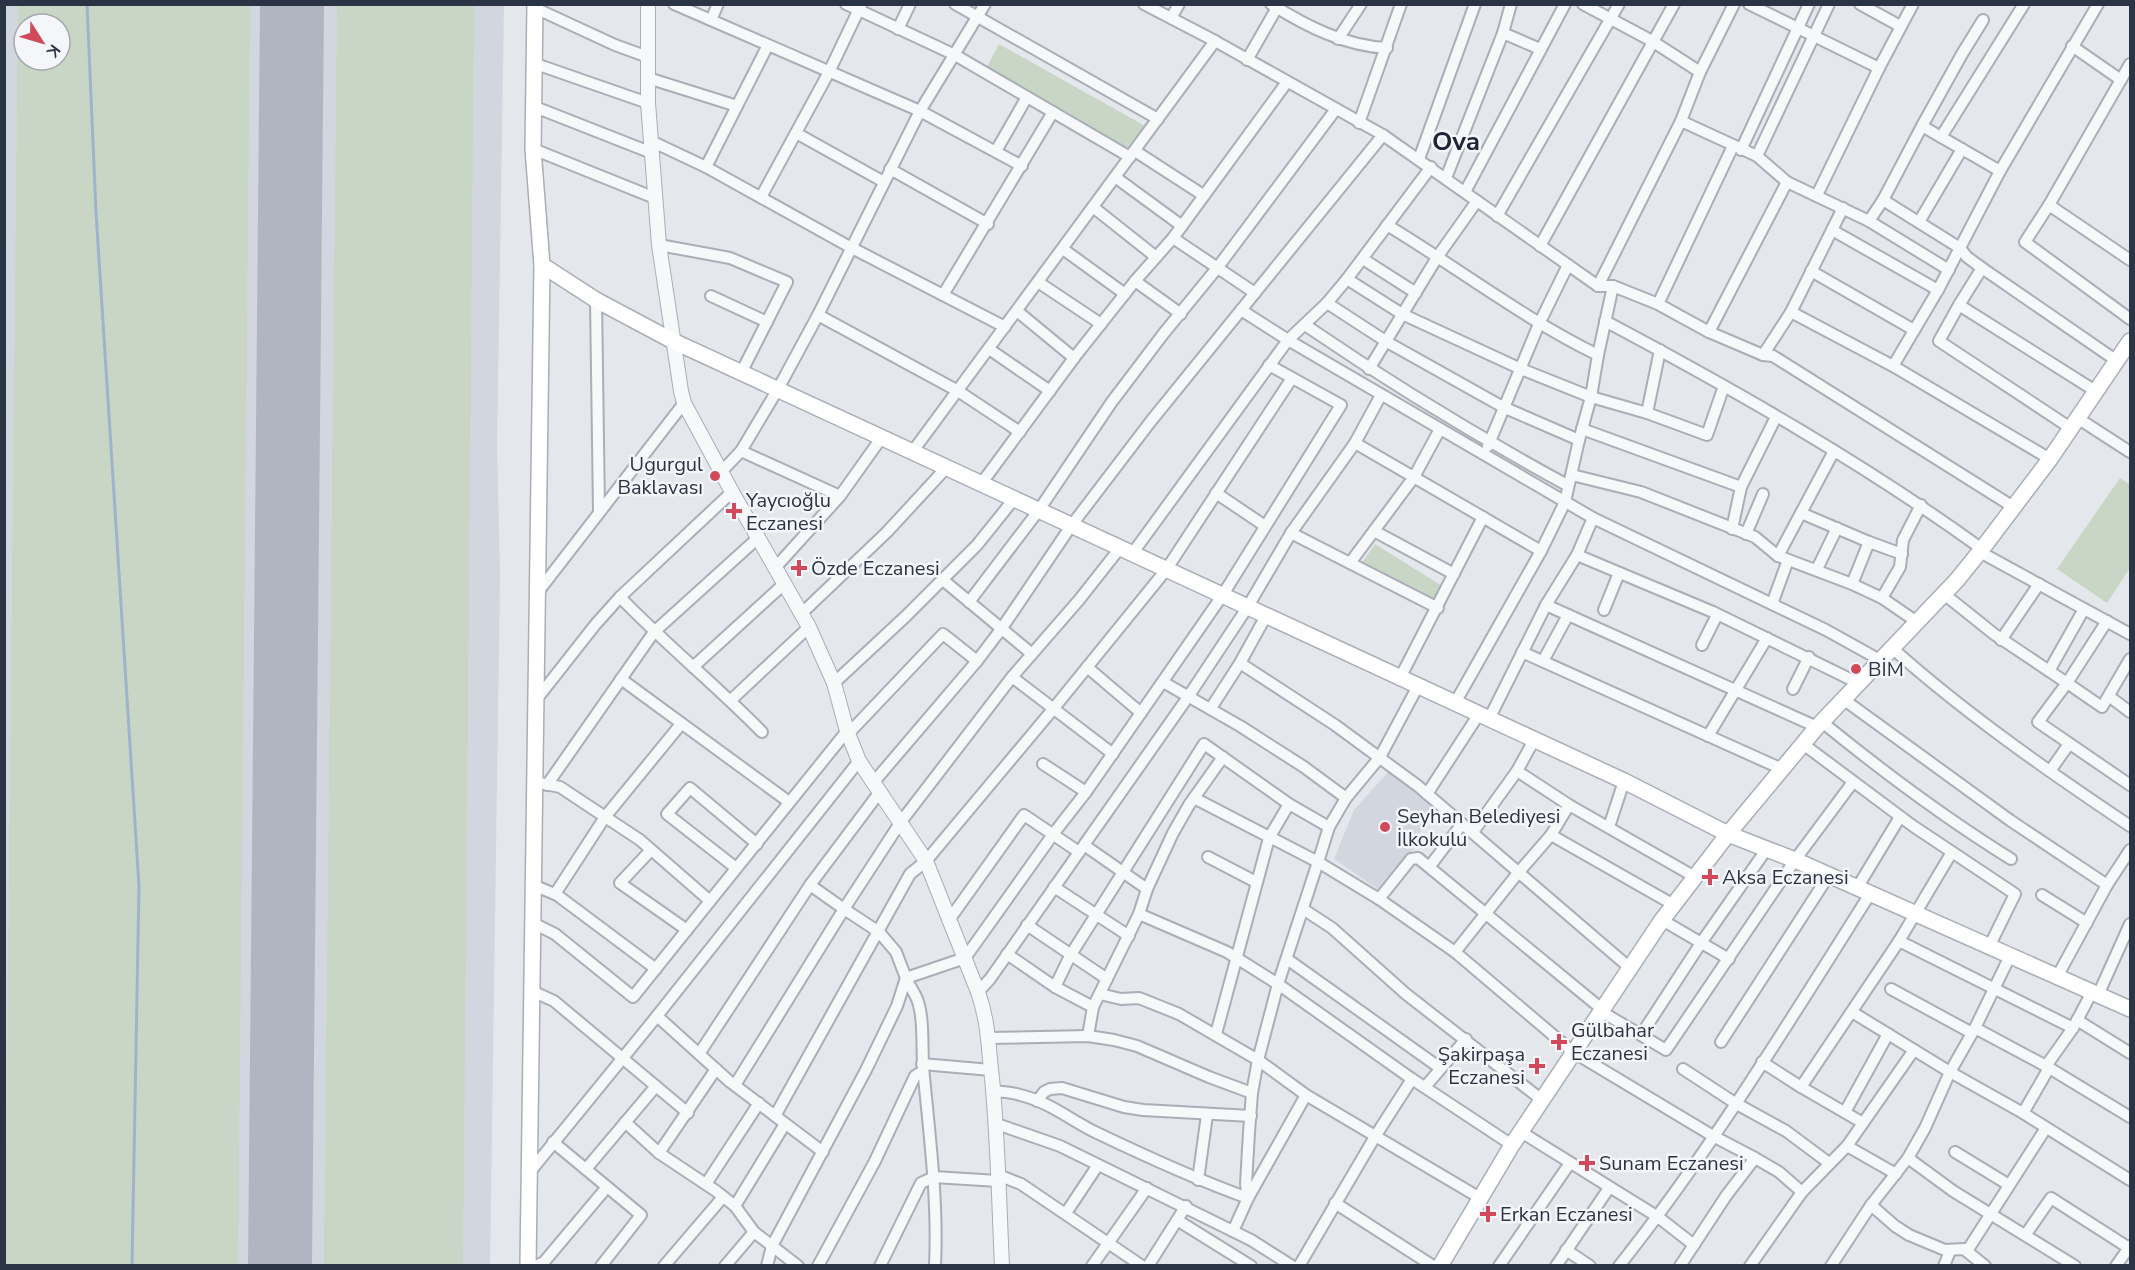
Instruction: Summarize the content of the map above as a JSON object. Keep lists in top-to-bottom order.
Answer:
{
  "districts": ["Ova"],
  "places": {
    "other": ["Ugurgul Baklavası", "BİM", "Seyhan Belediyesi İlkokulu"],
    "health": [
      "Yaycıoğlu Eczanesi",
      "Özde Eczanesi",
      "Aksa Eczanesi",
      "Gülbahar Eczanesi",
      "Şakirpaşa Eczanesi",
      "Sunam Eczanesi",
      "Erkan Eczanesi"
    ]
  },
  "north": "bottom right"
}
